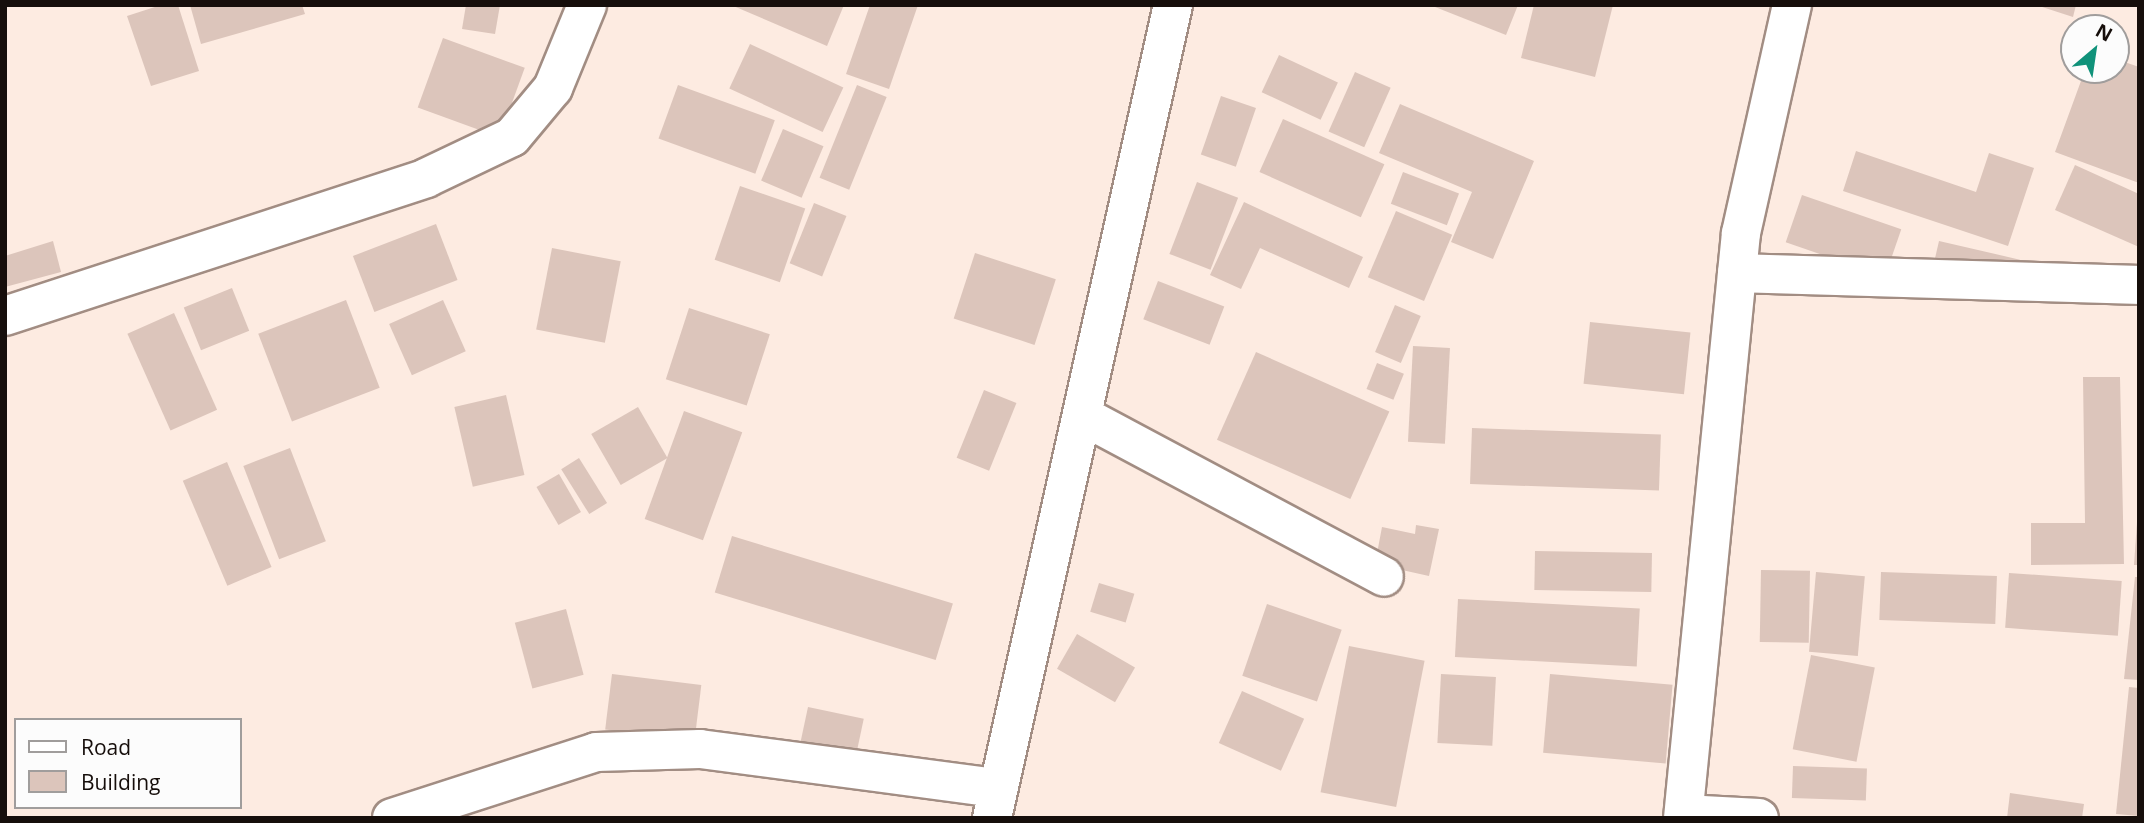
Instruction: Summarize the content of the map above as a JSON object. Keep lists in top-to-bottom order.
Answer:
{
  "legend": ["Road", "Building"],
  "north": "top right"
}
